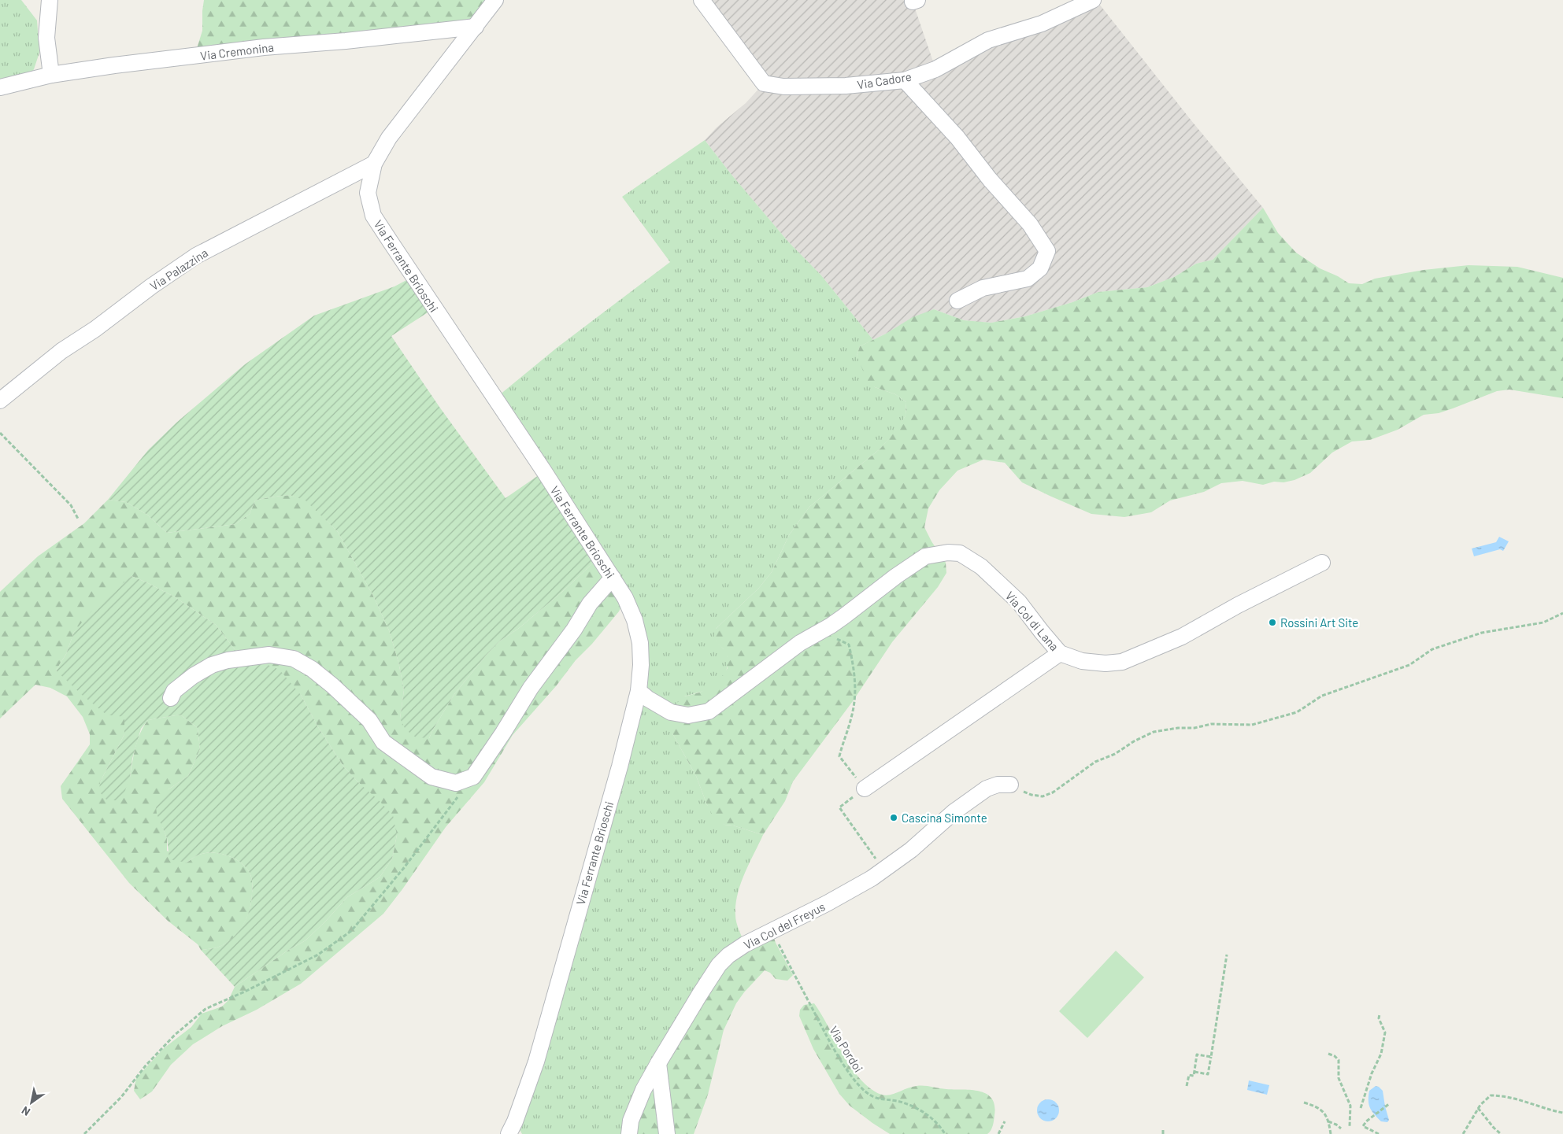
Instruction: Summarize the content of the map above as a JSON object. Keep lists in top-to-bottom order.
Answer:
{
  "streets": {
    "street": [
      "Via Cremonina",
      "Via Cadore",
      "Via Ferrante Brioschi",
      "Via Palazzina",
      "Via Col di Lana",
      "Via Col del Freyus"
    ],
    "path": ["Via Pordoi"]
  },
  "crossings": [
    ["Via Cremonina", "Via Ferrante Brioschi"],
    ["Via Ferrante Brioschi", "Via Palazzina"],
    ["Via Ferrante Brioschi", "Via Col di Lana"],
    ["Via Col del Freyus", "Via Pordoi"]
  ],
  "places": ["Rossini Art Site", "Cascina Simonte"],
  "north": "bottom left"
}
